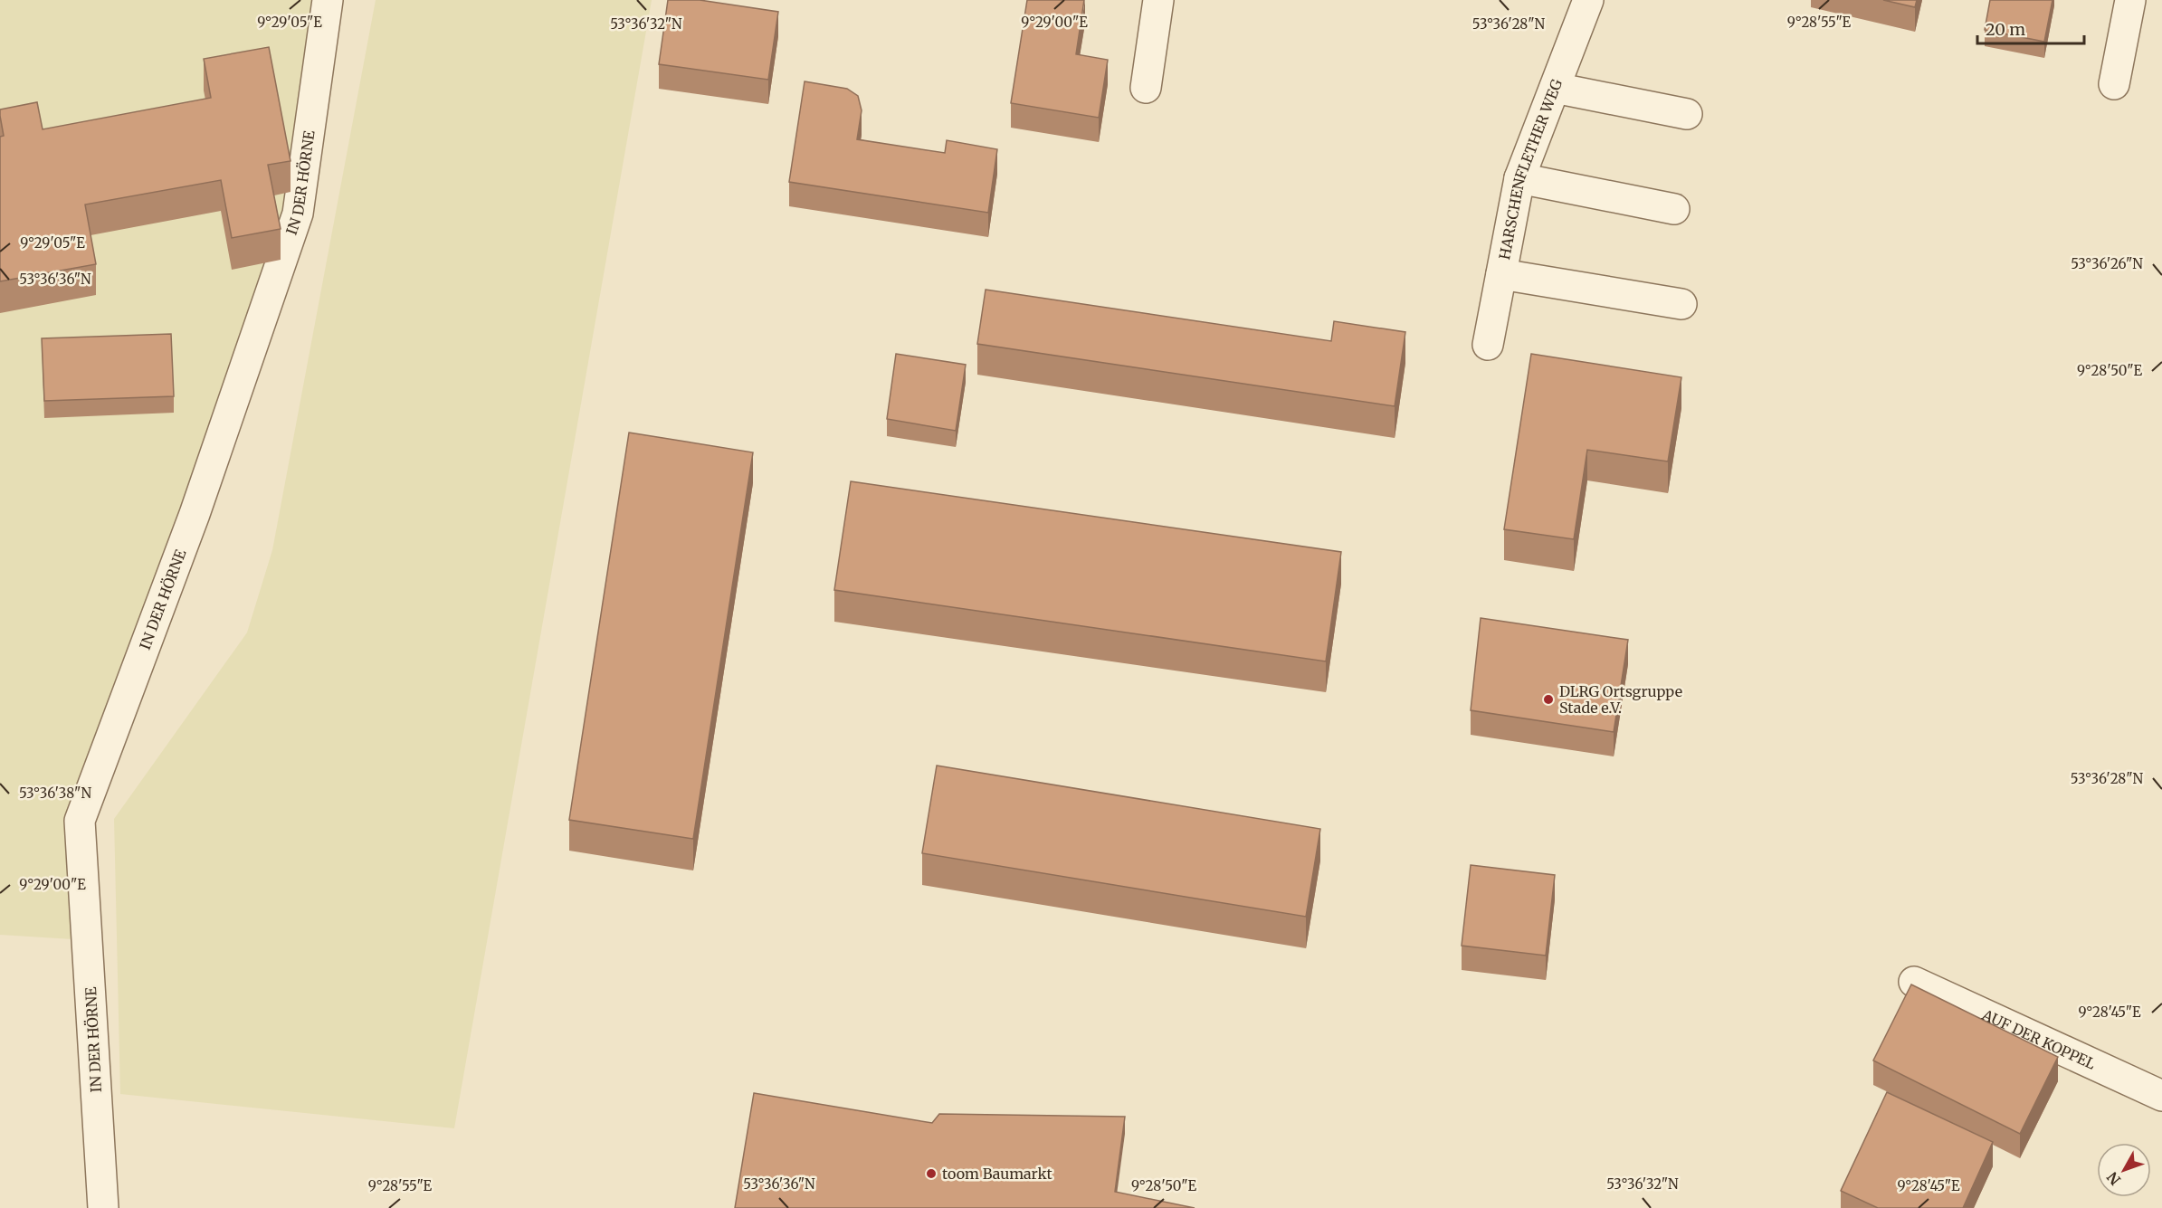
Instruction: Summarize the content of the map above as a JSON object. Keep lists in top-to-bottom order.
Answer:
{
  "streets": {
    "street": ["HARSCHENFLETHER WEG", "IN DER HÖRNE", "AUF DER KOPPEL"]
  },
  "places": ["DLRG Ortsgruppe Stade e.V.", "toom Baumarkt"],
  "scale_bar": "20 m",
  "north": "bottom left",
  "coordinates": [
    "9°29'05\"E",
    "9°29'00\"E",
    "9°28'55\"E",
    "53°36'28\"N",
    "53°36'32\"N",
    "53°36'26\"N",
    "53°36'36\"N",
    "9°28'50\"E",
    "53°36'38\"N",
    "9°28'45\"E"
  ]
}
